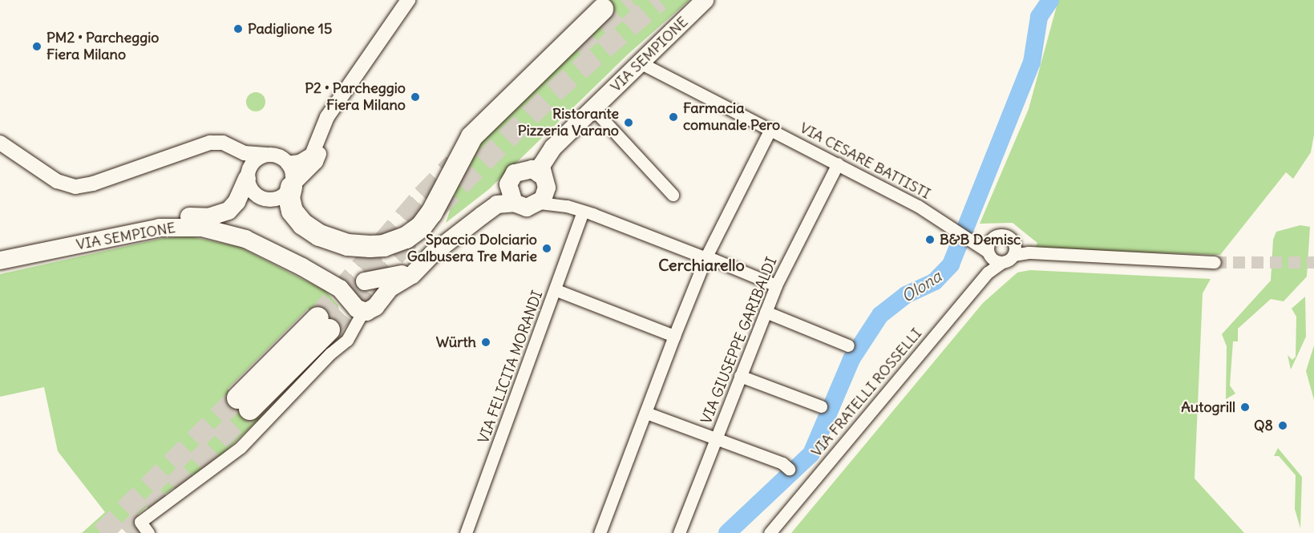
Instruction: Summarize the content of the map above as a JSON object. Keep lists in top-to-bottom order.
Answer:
{
  "streets": {
    "main road": ["VIA SEMPIONE"],
    "street": [
      "VIA CESARE BATTISTI",
      "VIA GIUSEPPE GARIBALDI",
      "VIA FELICITA MORANDI",
      "VIA FRATELLI ROSSELLI"
    ]
  },
  "crossings": [
    ["VIA SEMPIONE", "VIA CESARE BATTISTI"],
    ["VIA CESARE BATTISTI", "VIA GIUSEPPE GARIBALDI"],
    ["VIA CESARE BATTISTI", "VIA FRATELLI ROSSELLI"]
  ],
  "districts": ["Cerchiarello"],
  "water": ["Olona"],
  "places": [
    "Padiglione 15",
    "PM2 • Parcheggio Fiera Milano",
    "P2 • Parcheggio Fiera Milano",
    "Farmacia comunale Pero",
    "Ristorante Pizzeria Varano",
    "B&B Demisc",
    "Spaccio Dolciario Galbusera Tre Marie",
    "Würth",
    "Autogrill",
    "Q8"
  ]
}
